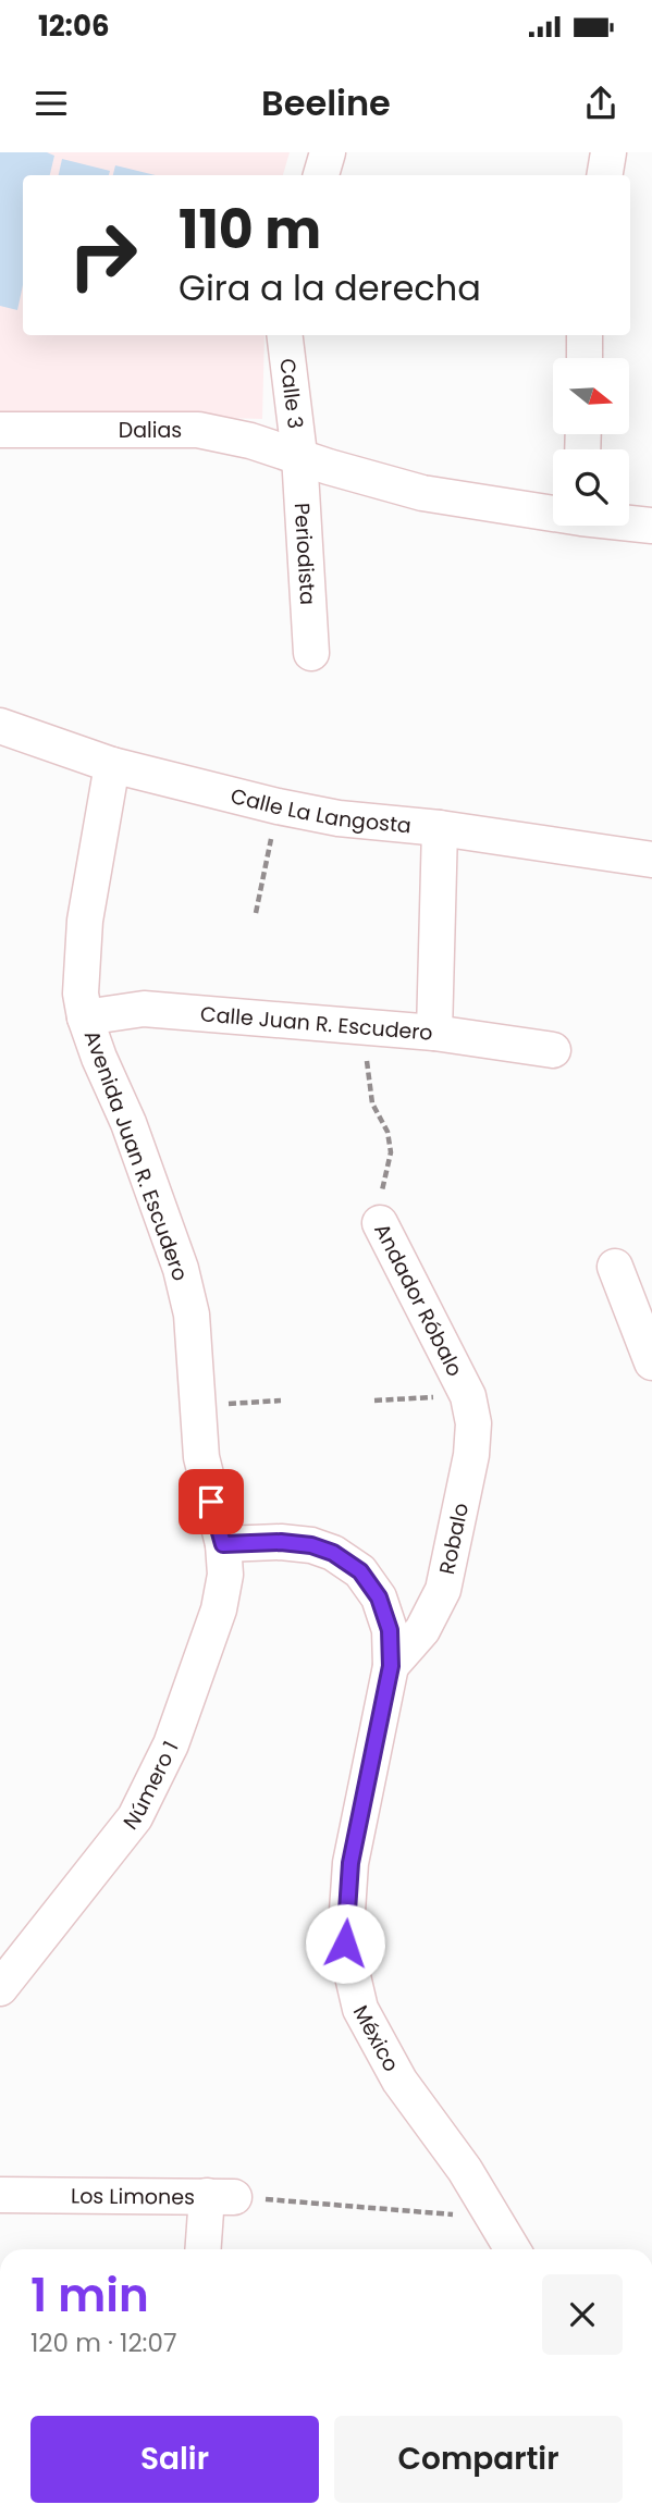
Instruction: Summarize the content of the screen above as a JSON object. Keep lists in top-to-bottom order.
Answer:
{
  "streets": {
    "street": [
      "Calle 3",
      "Dalias",
      "Periodista",
      "Calle La Langosta",
      "Calle Juan R. Escudero",
      "Avenida Juan R. Escudero",
      "Andador Róbalo",
      "Robalo",
      "Número 1",
      "México",
      "Los Limones"
    ]
  },
  "crossings": [
    ["Calle 3", "Dalias"],
    ["Calle 3", "Periodista"],
    ["Dalias", "Periodista"],
    ["Calle La Langosta", "Calle Juan R. Escudero"],
    ["Calle La Langosta", "Avenida Juan R. Escudero"],
    ["Calle Juan R. Escudero", "Avenida Juan R. Escudero"],
    ["Calle Juan R. Escudero", "Andador Róbalo"],
    ["Avenida Juan R. Escudero", "Número 1"],
    ["Avenida Juan R. Escudero", "México"],
    ["Andador Róbalo", "Robalo"],
    ["Robalo", "México"],
    ["Número 1", "México"]
  ],
  "north": "right",
  "page": {
    "status": "12:06",
    "header": "Beeline",
    "turn": ["110 m", "Gira a la derecha"],
    "heading": ["1 min", "120 m · 12:07"],
    "buttons": ["Salir", "Compartir"]
  }
}
